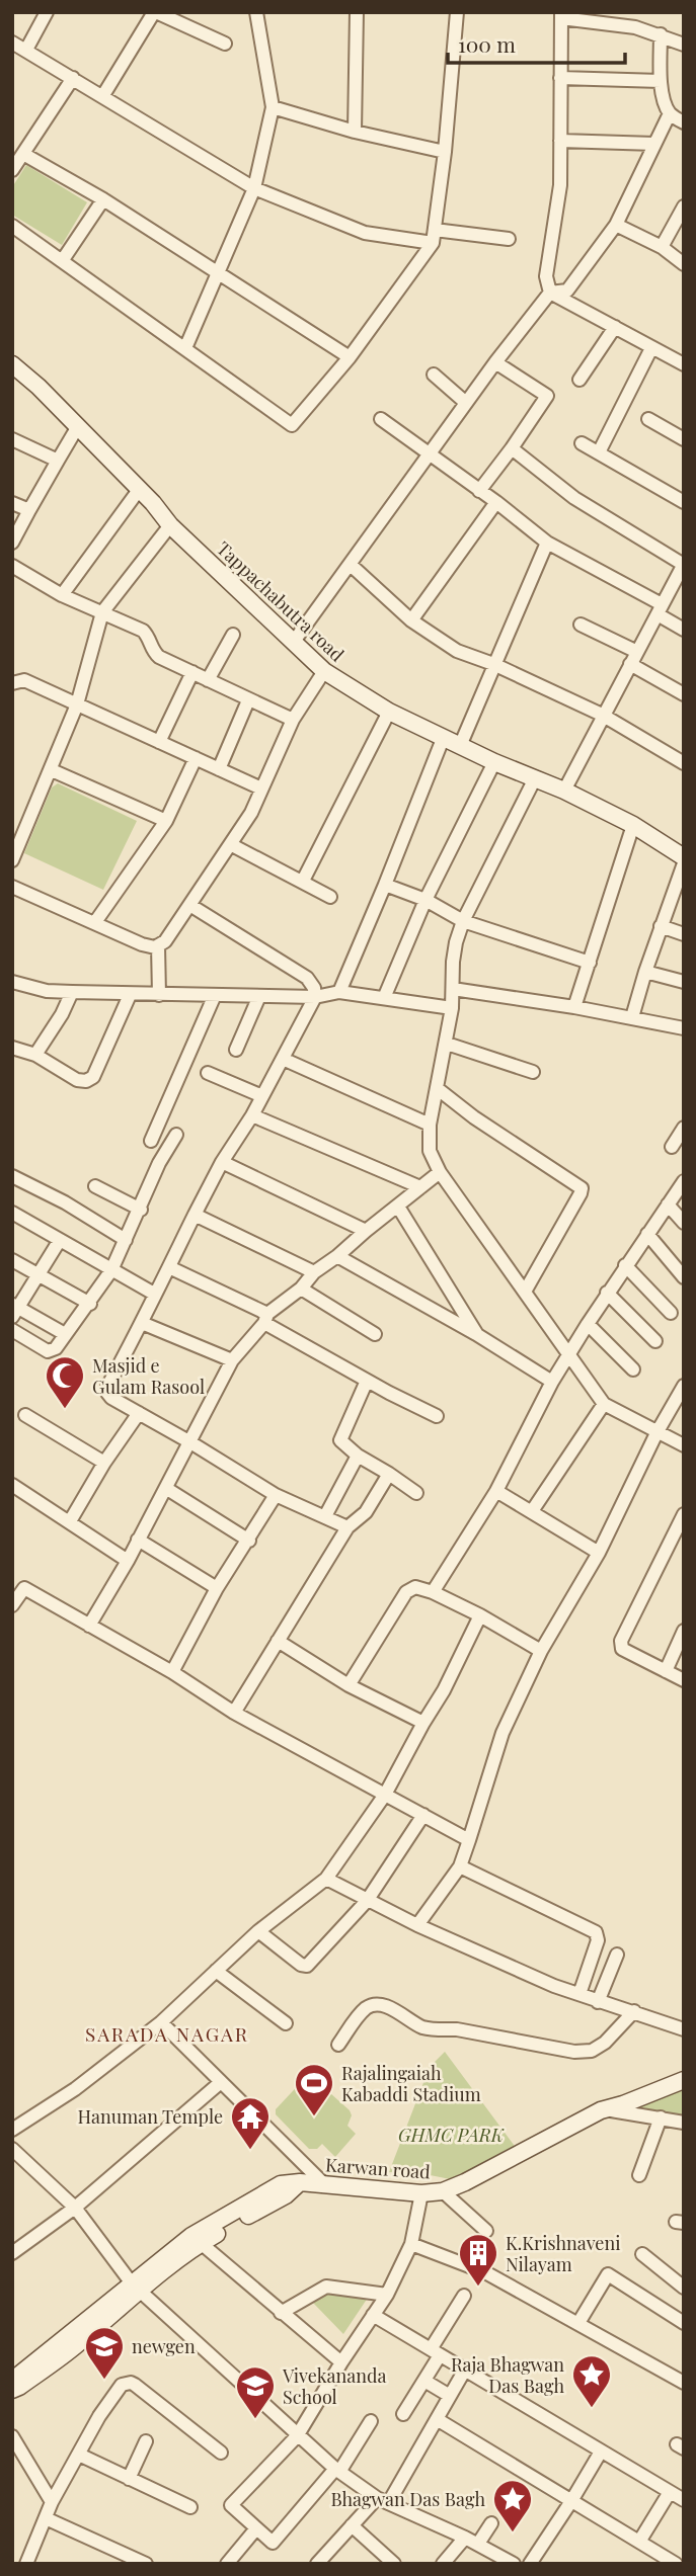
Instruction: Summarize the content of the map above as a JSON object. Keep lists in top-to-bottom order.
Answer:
{
  "streets": {
    "street": ["Tappachabutra road", "Karwan road"]
  },
  "districts": ["SARADA NAGAR"],
  "parks": ["GHMC PARK"],
  "places": {
    "mosque": ["Masjid e Gulam Rasool"],
    "sports": ["Rajalingaiah Kabaddi Stadium"],
    "temple": ["Hanuman Temple"],
    "building": ["K.Krishnaveni Nilayam"],
    "school or university": ["newgen", "Vivekananda School"],
    "place": ["Raja Bhagwan Das Bagh", "Bhagwan Das Bagh"]
  },
  "scale_bar": "100 m"
}
